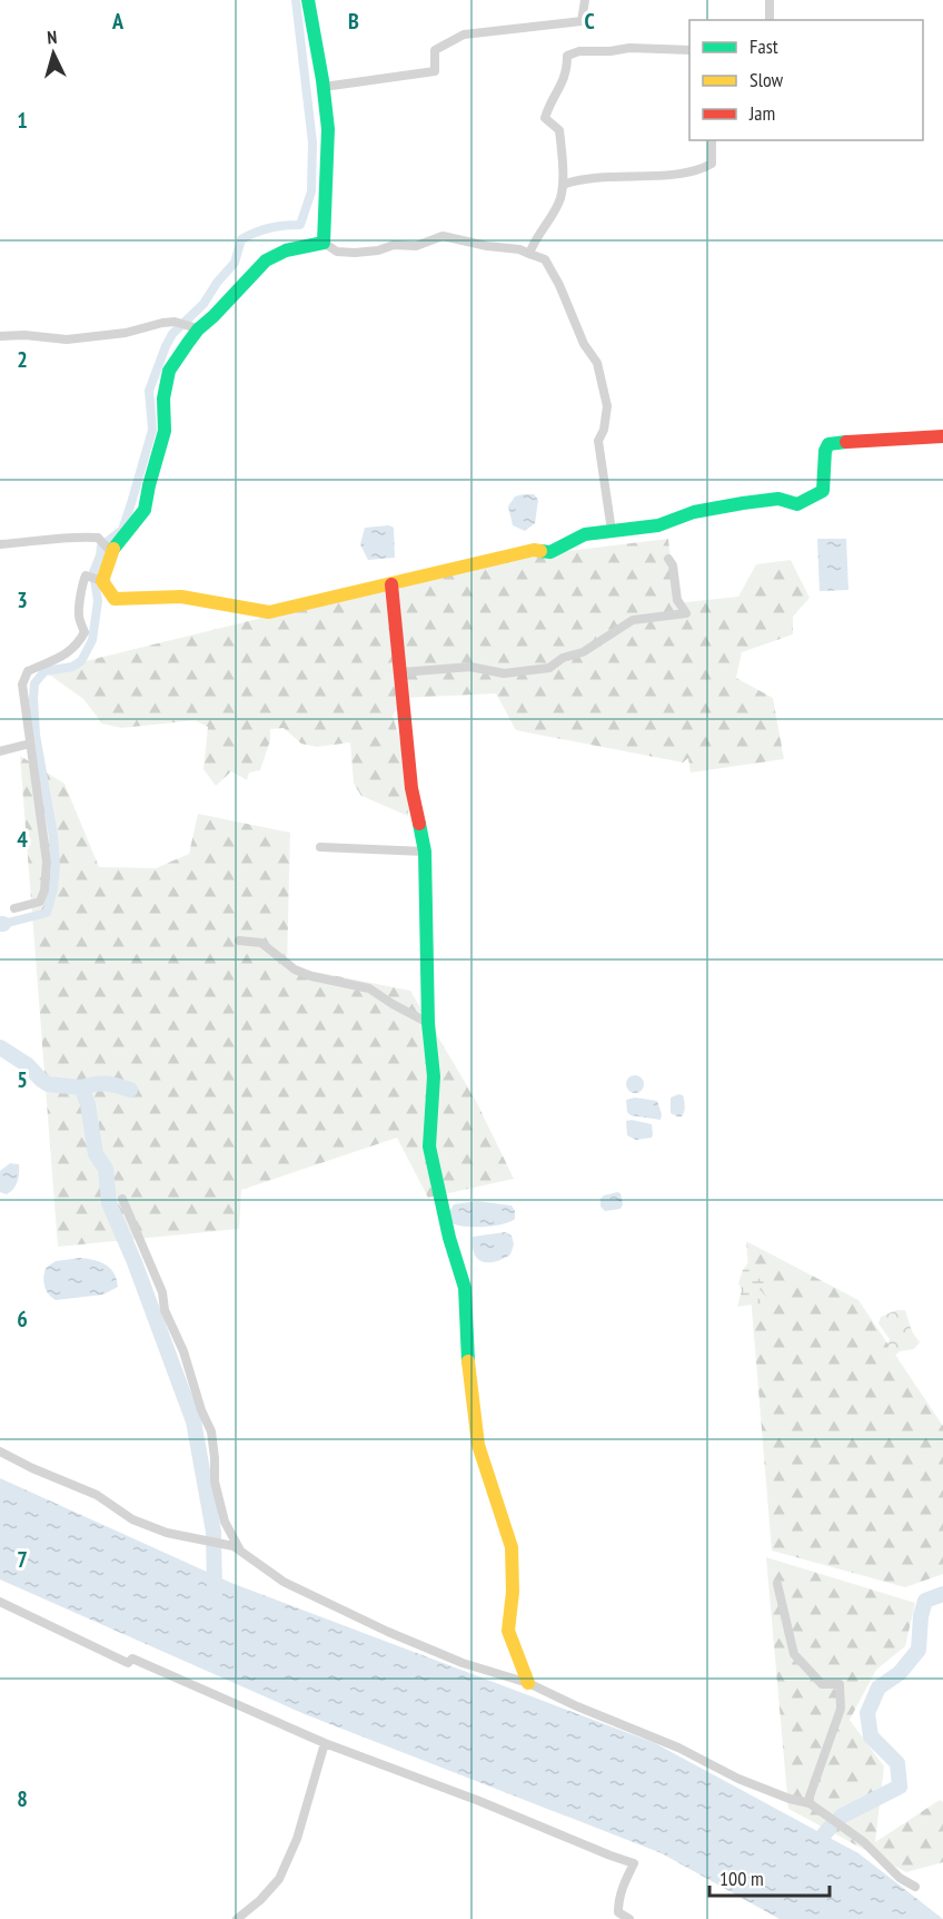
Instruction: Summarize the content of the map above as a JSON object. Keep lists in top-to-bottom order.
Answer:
{
  "legend": ["Fast", "Slow", "Jam"],
  "scale_bar": "100 m",
  "north": "top",
  "grid": {
    "columns": ["A", "B", "C"],
    "rows": [
      "1",
      "2",
      "3",
      "4",
      "5",
      "6",
      "7",
      "8"
    ]
  }
}
